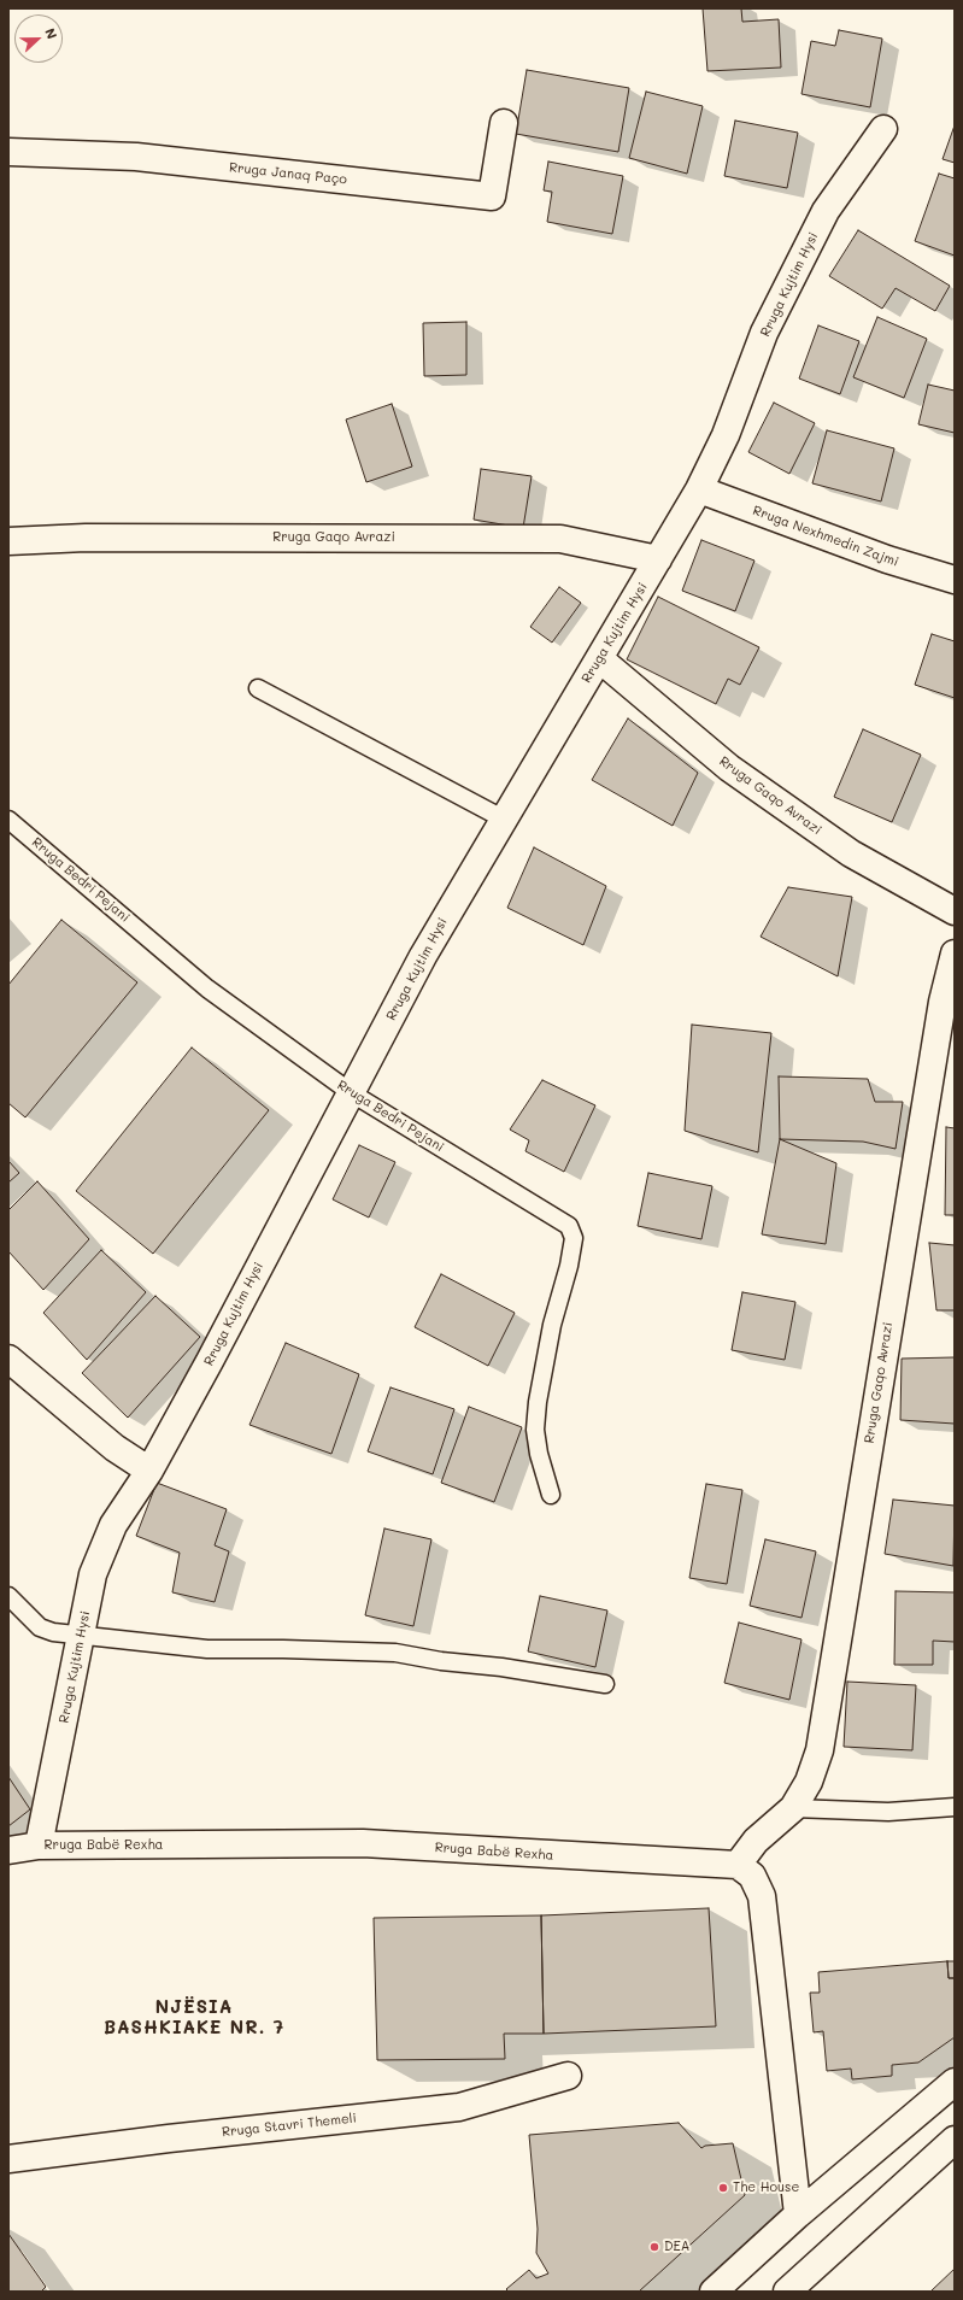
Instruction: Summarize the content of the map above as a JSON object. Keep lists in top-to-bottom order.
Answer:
{
  "streets": {
    "street": [
      "Rruga Janaq Paço",
      "Rruga Kujtim Hysi",
      "Rruga Nexhmedin Zajmi",
      "Rruga Gaqo Avrazi",
      "Rruga Babë Rexha",
      "Rruga Stavri Themeli"
    ],
    "lane": ["Rruga Bedri Pejani"]
  },
  "crossings": [
    ["Rruga Kujtim Hysi", "Rruga Nexhmedin Zajmi"],
    ["Rruga Kujtim Hysi", "Rruga Gaqo Avrazi"],
    ["Rruga Kujtim Hysi", "Rruga Bedri Pejani"],
    ["Rruga Kujtim Hysi", "Rruga Babë Rexha"]
  ],
  "districts": ["NJËSIA BASHKIAKE NR. 7"],
  "places": ["The House", "DEA"],
  "north": "right"
}
